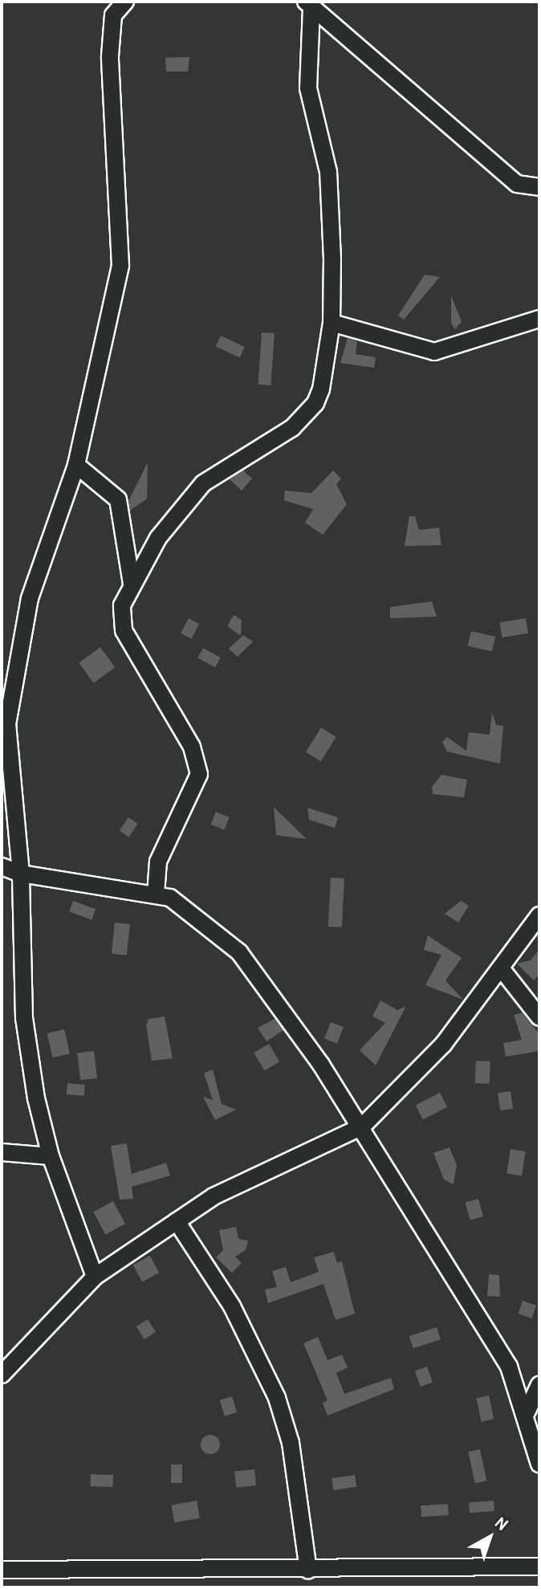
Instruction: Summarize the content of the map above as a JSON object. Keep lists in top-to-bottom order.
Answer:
{
  "north": "top right"
}
